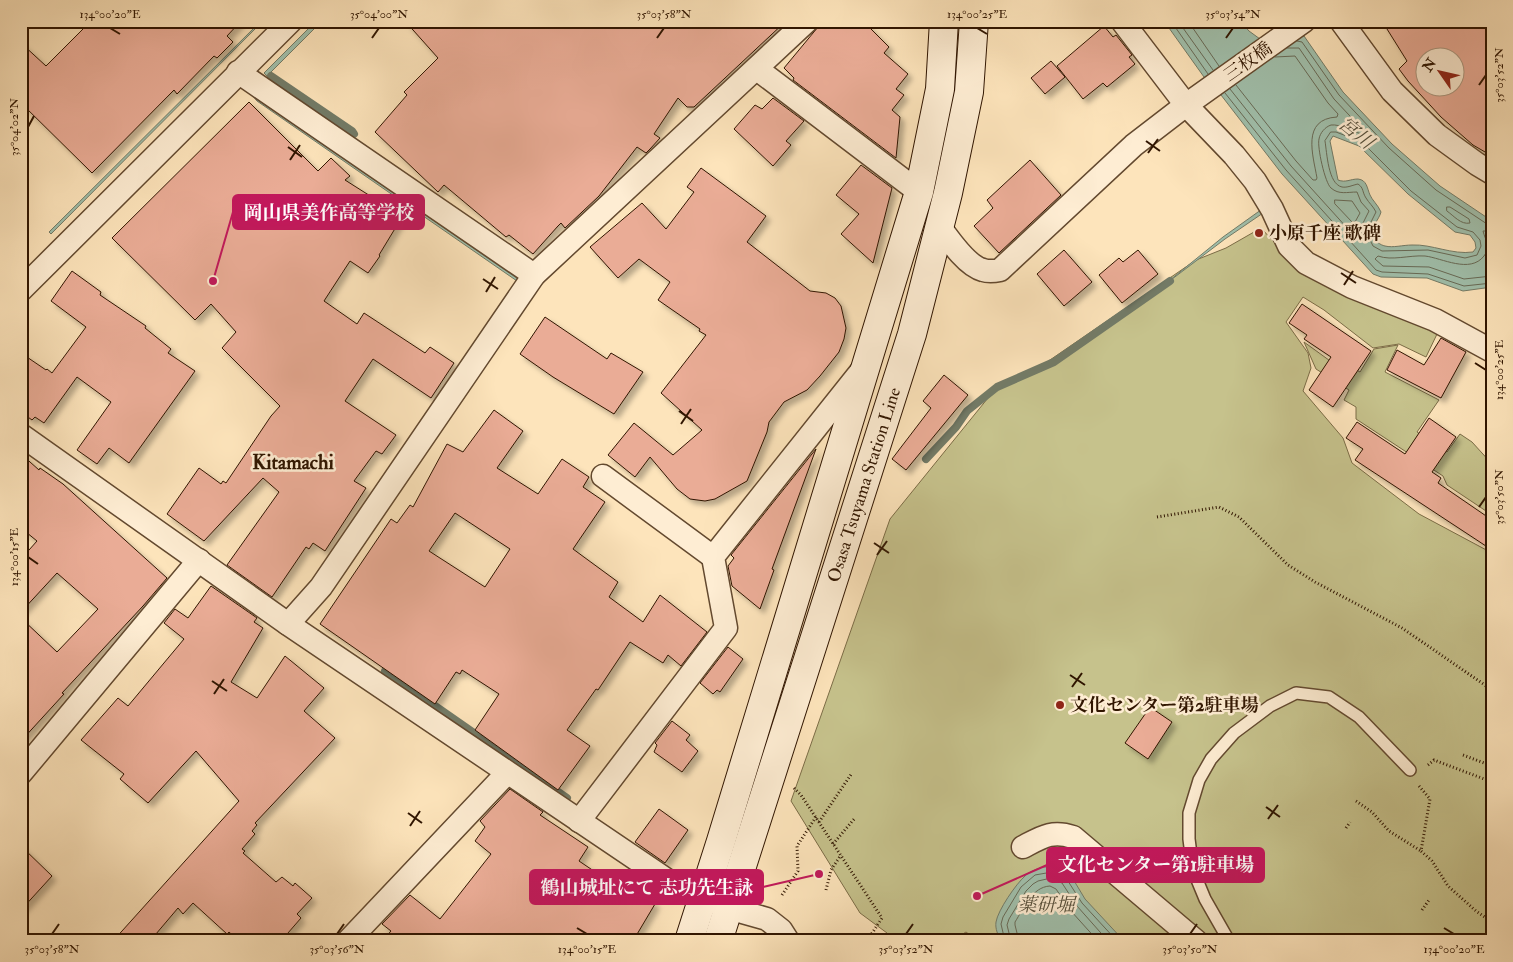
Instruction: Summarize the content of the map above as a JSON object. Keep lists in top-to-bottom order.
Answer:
{
  "streets": {
    "main road": ["Osasa Tsuyama Station Line"],
    "street": ["三枚橋"]
  },
  "crossings": [
    ["三枚橋", "Osasa Tsuyama Station Line"]
  ],
  "districts": ["Kitamachi"],
  "water": ["宮川", "薬研堀"],
  "places": [
    "小原千座 歌碑",
    "岡山県美作高等学校",
    "文化センター第2駐車場",
    "鶴山城址にて 志功先生詠",
    "文化センター第1駐車場"
  ],
  "north": "top left",
  "coordinates": [
    "134°00'20\"E",
    "35°04'00\"N",
    "35°03'58\"N",
    "134°00'25\"E",
    "35°03'54\"N",
    "35°03'52\"N",
    "35°04'02\"N",
    "35°03'50\"N",
    "134°00'15\"E",
    "35°03'56\"N"
  ]
}
